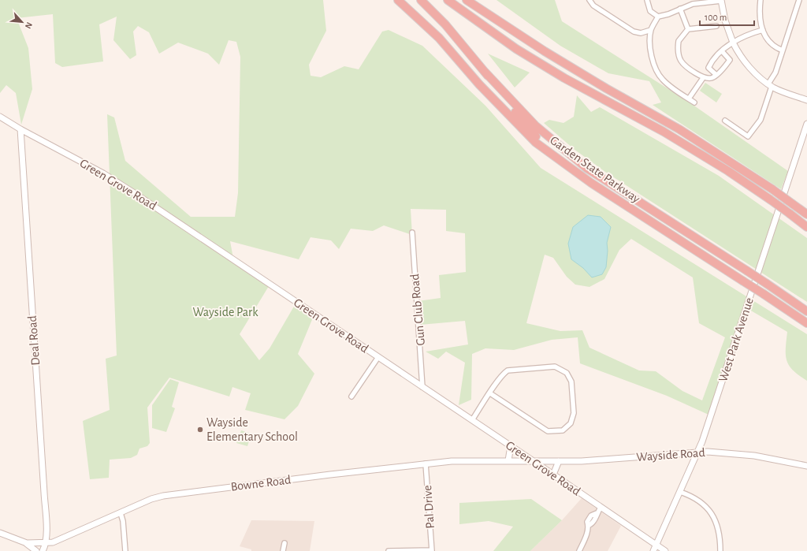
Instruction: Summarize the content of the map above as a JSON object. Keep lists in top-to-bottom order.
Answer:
{
  "streets": {
    "highway": ["Garden State Parkway"],
    "street": [
      "Green Grove Road",
      "Gun Club Road",
      "West Park Avenue",
      "Deal Road",
      "Wayside Road",
      "Bowne Road",
      "Pal Drive"
    ]
  },
  "crossings": [
    ["Green Grove Road", "Gun Club Road"],
    ["Green Grove Road", "West Park Avenue"],
    ["Green Grove Road", "Deal Road"],
    ["Green Grove Road", "Wayside Road"],
    ["Green Grove Road", "Bowne Road"],
    ["West Park Avenue", "Wayside Road"],
    ["Deal Road", "Bowne Road"],
    ["Wayside Road", "Bowne Road"],
    ["Bowne Road", "Pal Drive"]
  ],
  "parks": ["Wayside Park"],
  "places": ["Wayside Elementary School"],
  "scale_bar": "100 m",
  "north": "bottom right"
}
